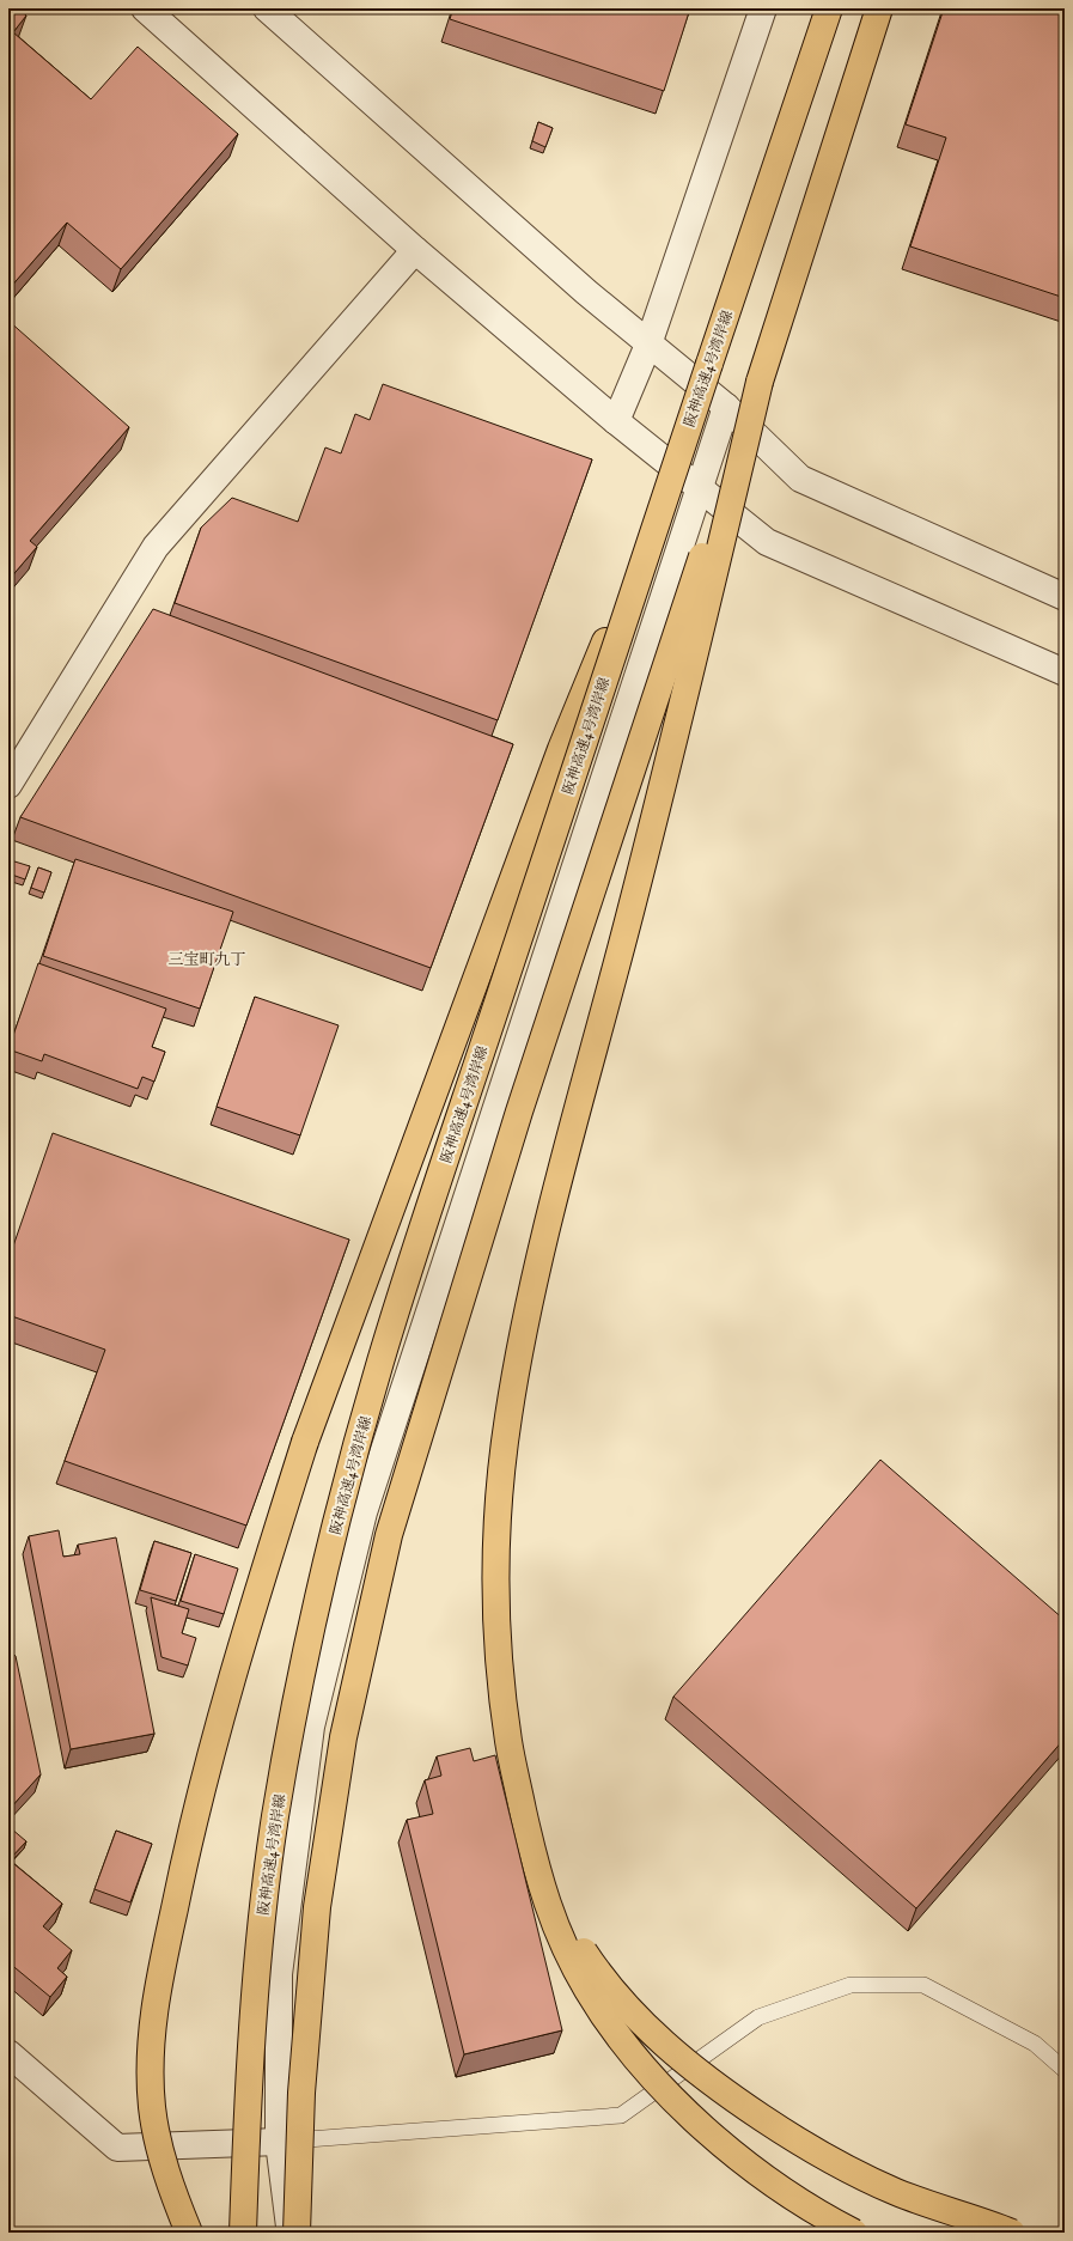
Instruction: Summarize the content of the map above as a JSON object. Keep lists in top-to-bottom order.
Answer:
{
  "streets": {
    "highway": ["阪神高速4号湾岸線"]
  },
  "districts": ["三宝町九丁"]
}
